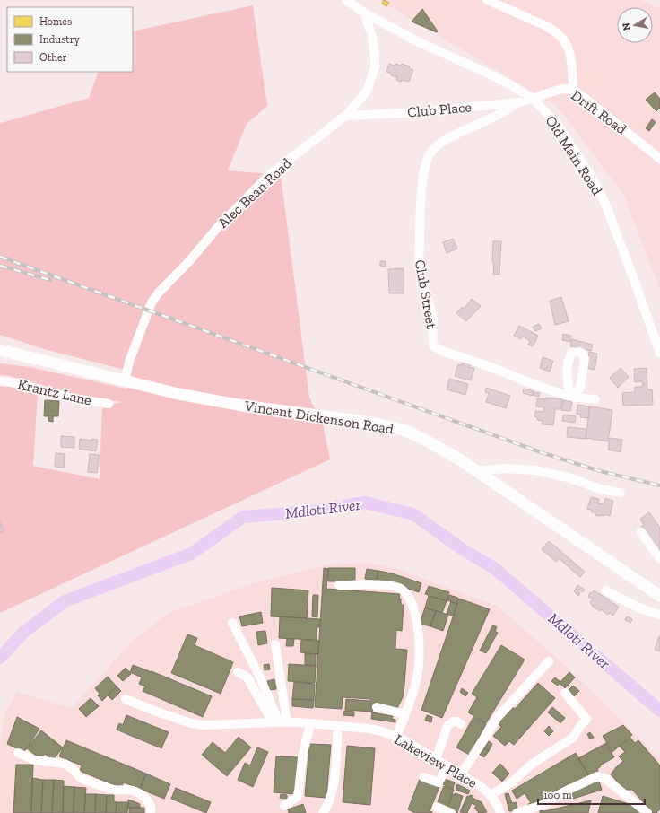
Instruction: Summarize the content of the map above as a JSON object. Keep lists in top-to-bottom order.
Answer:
{
  "streets": {
    "main road": ["Vincent Dickenson Road"],
    "street": [
      "Club Place",
      "Drift Road",
      "Old Main Road",
      "Alec Bean Road",
      "Club Street",
      "Krantz Lane",
      "Lakeview Place"
    ]
  },
  "crossings": [
    ["Club Place", "Drift Road"],
    ["Club Place", "Old Main Road"],
    ["Club Place", "Alec Bean Road"],
    ["Club Place", "Club Street"],
    ["Drift Road", "Old Main Road"],
    ["Old Main Road", "Alec Bean Road"],
    ["Alec Bean Road", "Vincent Dickenson Road"]
  ],
  "water": ["Mdloti River"],
  "legend": ["Homes", "Industry", "Other"],
  "scale_bar": "100 m",
  "north": "left"
}
